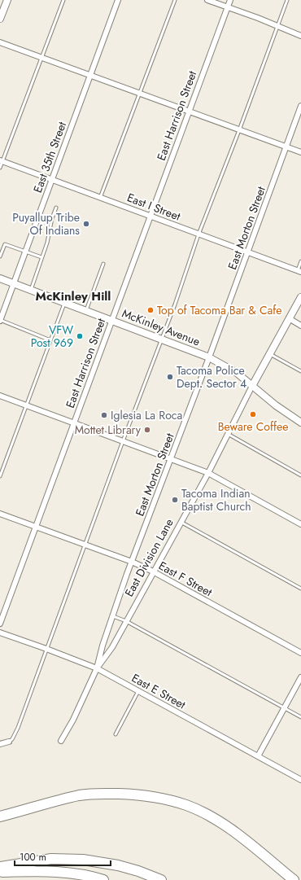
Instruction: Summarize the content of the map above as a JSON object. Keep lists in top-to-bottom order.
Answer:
{
  "streets": {
    "street": [
      "East Harrison Street",
      "East 35th Street",
      "East I Street",
      "East Morton Street",
      "McKinley Avenue",
      "East Division Lane",
      "East F Street",
      "East E Street"
    ]
  },
  "crossings": [
    ["East Harrison Street", "East I Street"],
    ["East Harrison Street", "McKinley Avenue"],
    ["East Harrison Street", "East F Street"],
    ["East 35th Street", "East I Street"],
    ["East 35th Street", "McKinley Avenue"],
    ["East I Street", "East Morton Street"],
    ["East Morton Street", "McKinley Avenue"],
    ["East Morton Street", "East Division Lane"],
    ["East Morton Street", "East F Street"],
    ["East Morton Street", "East E Street"],
    ["McKinley Avenue", "East Division Lane"],
    ["East Division Lane", "East F Street"],
    ["East Division Lane", "East E Street"]
  ],
  "districts": ["McKinley Hill"],
  "places": [
    "Puyallup Tribe Of Indians",
    "Top of Tacoma Bar & Cafe",
    "VFW Post 969",
    "Tacoma Police Dept. Sector 4",
    "Beware Coffee",
    "Iglesia La Roca",
    "Mottet Library",
    "Tacoma Indian Baptist Church"
  ],
  "scale_bar": "100 m"
}
